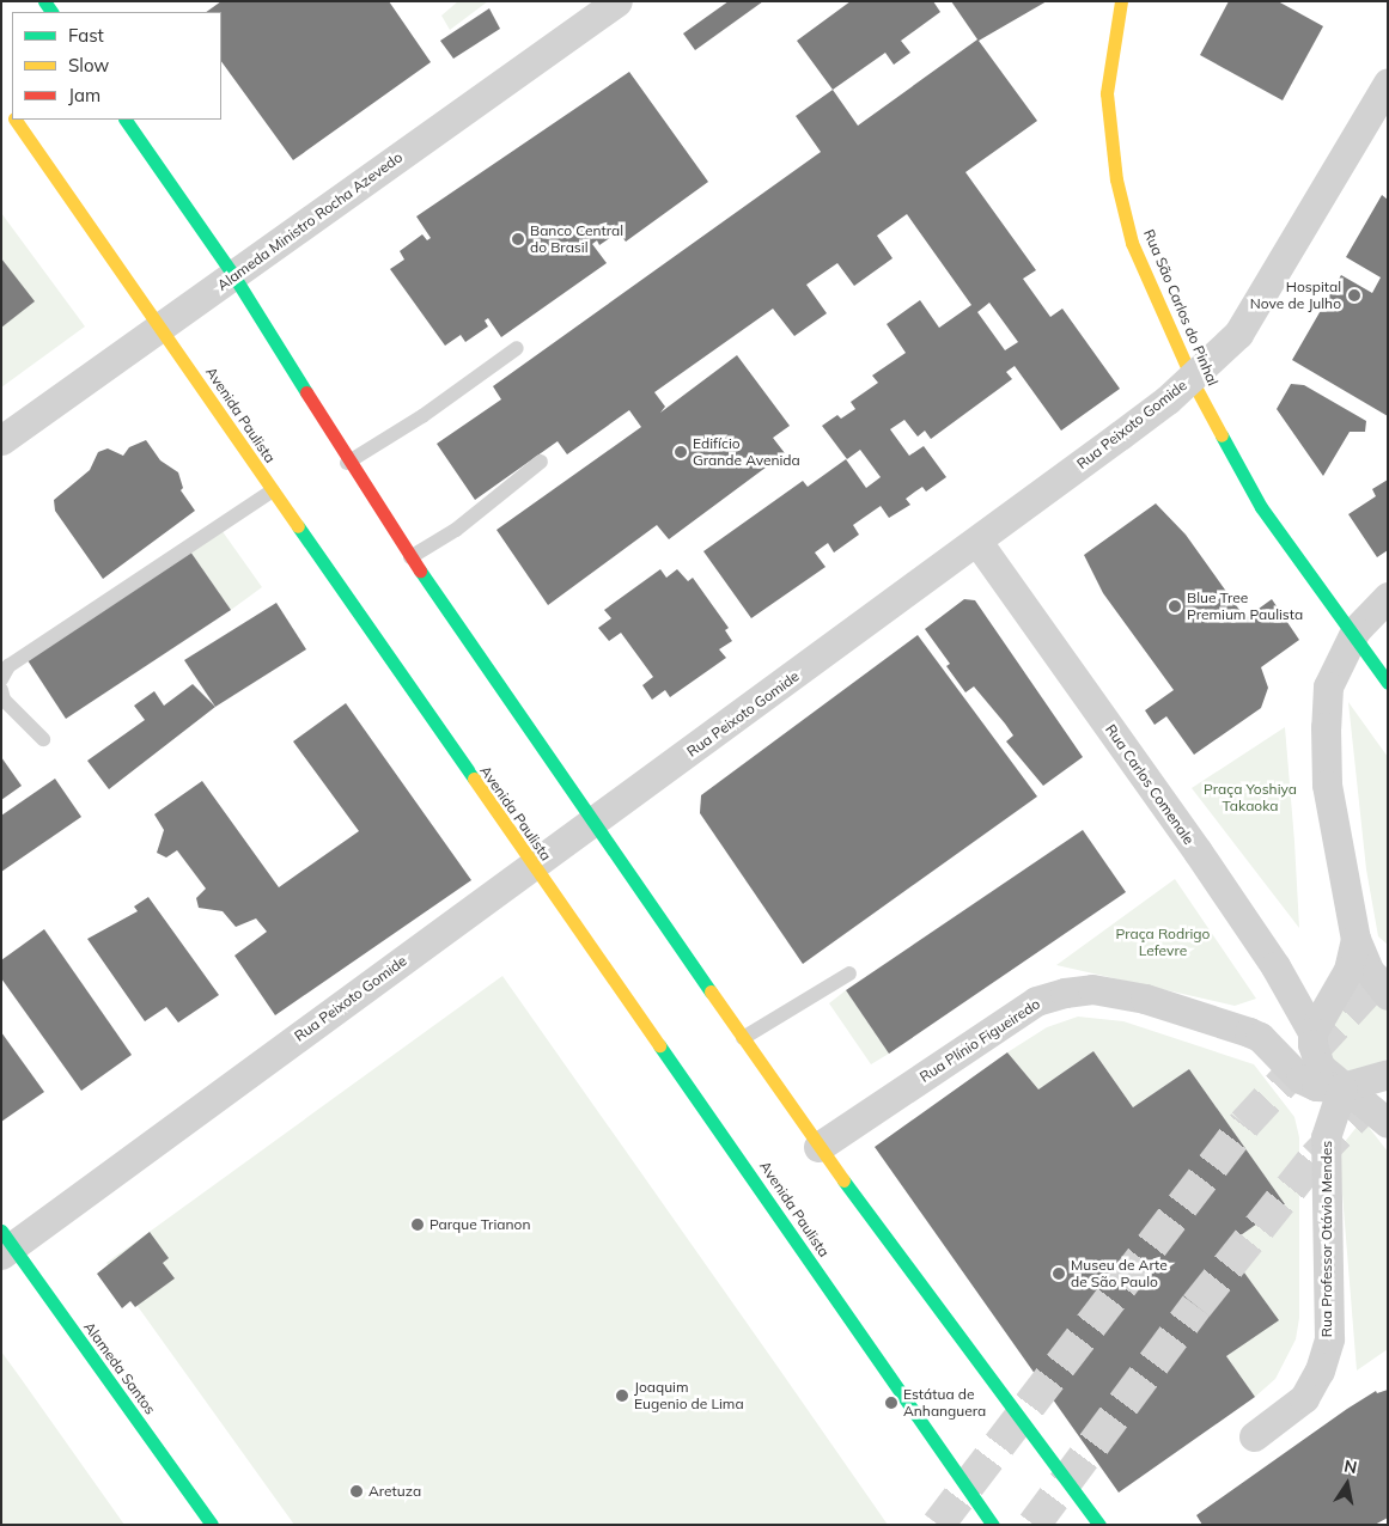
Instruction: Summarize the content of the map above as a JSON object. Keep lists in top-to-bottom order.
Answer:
{
  "streets": {
    "main road": ["Rua São Carlos do Pinhal", "Avenida Paulista", "Alameda Santos"],
    "street": [
      "Alameda Ministro Rocha Azevedo",
      "Rua Peixoto Gomide",
      "Rua Carlos Comenale",
      "Rua Plínio Figueiredo",
      "Rua Professor Otávio Mendes"
    ]
  },
  "crossings": [
    ["Alameda Ministro Rocha Azevedo", "Avenida Paulista"],
    ["Avenida Paulista", "Rua Peixoto Gomide"],
    ["Rua Peixoto Gomide", "Rua Carlos Comenale"],
    ["Rua Peixoto Gomide", "Alameda Santos"],
    ["Rua Carlos Comenale", "Rua Plínio Figueiredo"],
    ["Rua Carlos Comenale", "Rua Professor Otávio Mendes"],
    ["Rua Plínio Figueiredo", "Rua Professor Otávio Mendes"]
  ],
  "parks": ["Praça Yoshiya Takaoka", "Praça Rodrigo Lefevre"],
  "places": [
    "Banco Central do Brasil",
    "Hospital Nove de Julho",
    "Edifício Grande Avenida",
    "Blue Tree Premium Paulista",
    "Parque Trianon",
    "Museu de Arte de São Paulo",
    "Joaquim Eugenio de Lima",
    "Estátua de Anhanguera",
    "Aretuza"
  ],
  "legend": ["Fast", "Slow", "Jam"],
  "north": "top"
}
